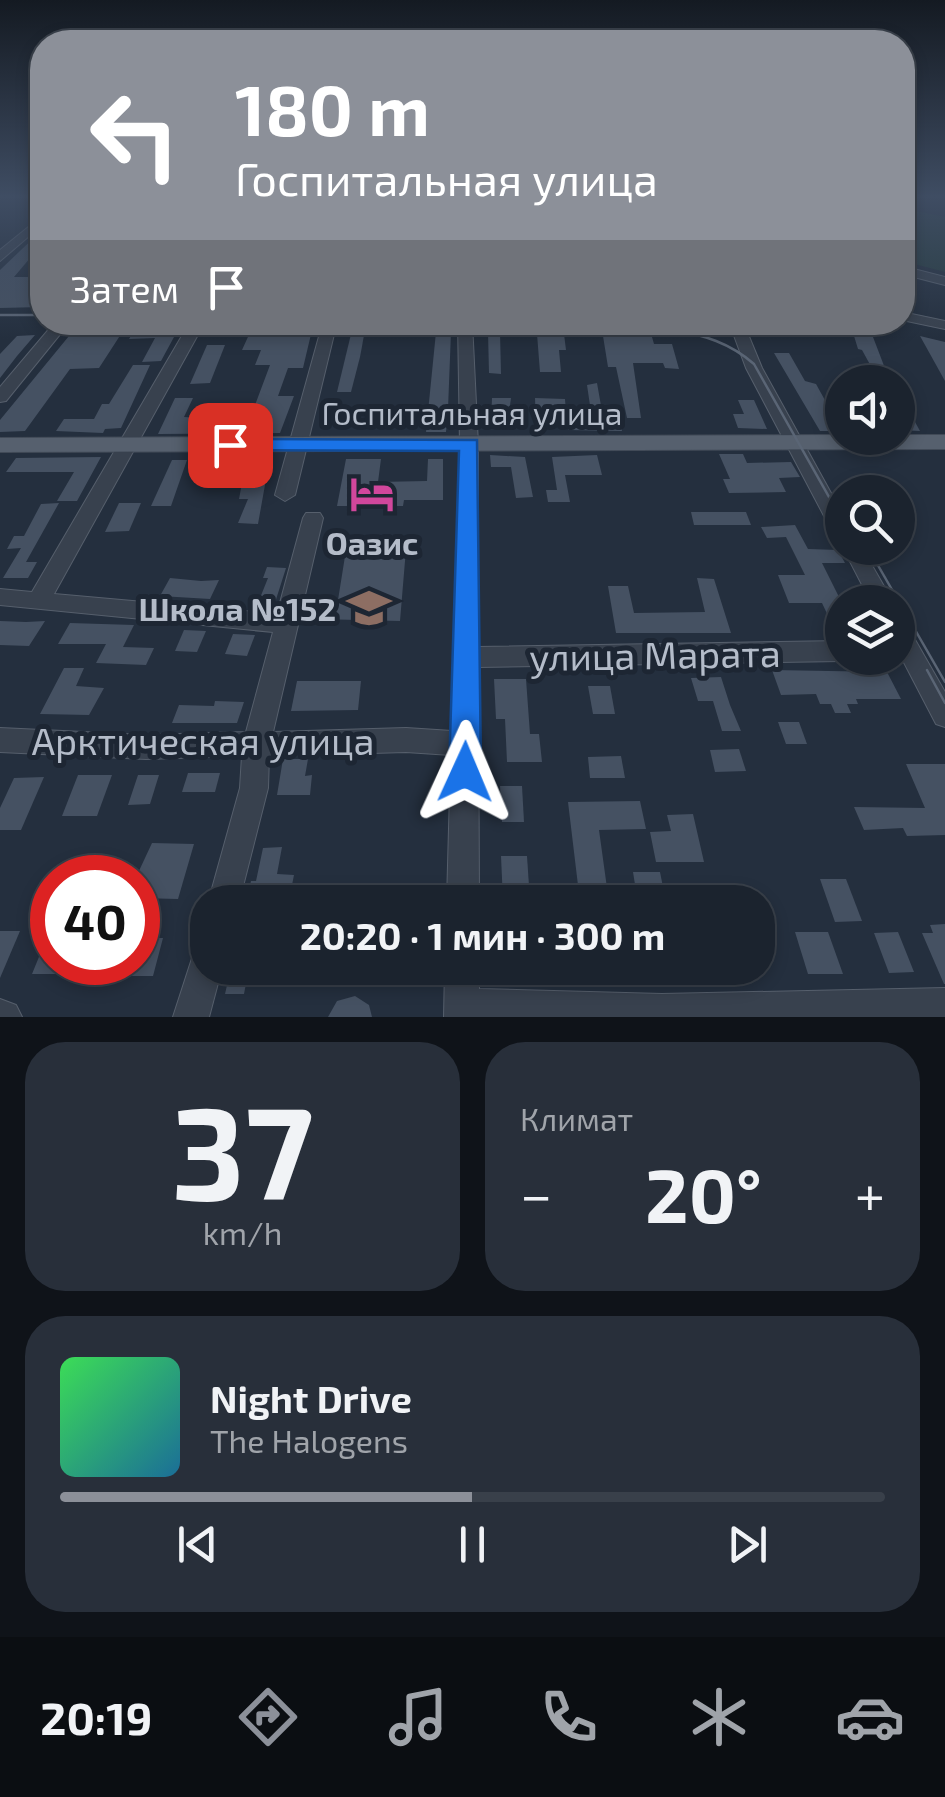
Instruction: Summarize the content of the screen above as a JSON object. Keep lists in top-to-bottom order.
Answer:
{
  "streets": {
    "main road": ["Госпитальная улица"],
    "street": ["улица Марата", "Арктическая улица"]
  },
  "places": {
    "hotel": ["Оазис"],
    "school or university": ["Школа №152"]
  },
  "page": {
    "turn": ["180 m", "Госпитальная улица"],
    "then": "Затем",
    "limit": "40",
    "trip": "20:20 · 1 мин · 300 m",
    "tile": [
      ["37", "km/h"],
      "Климат"
    ],
    "heat": ["−", "20°", "+"],
    "song": ["Night Drive", "The Halogens"],
    "tabs": "20:19"
  }
}
